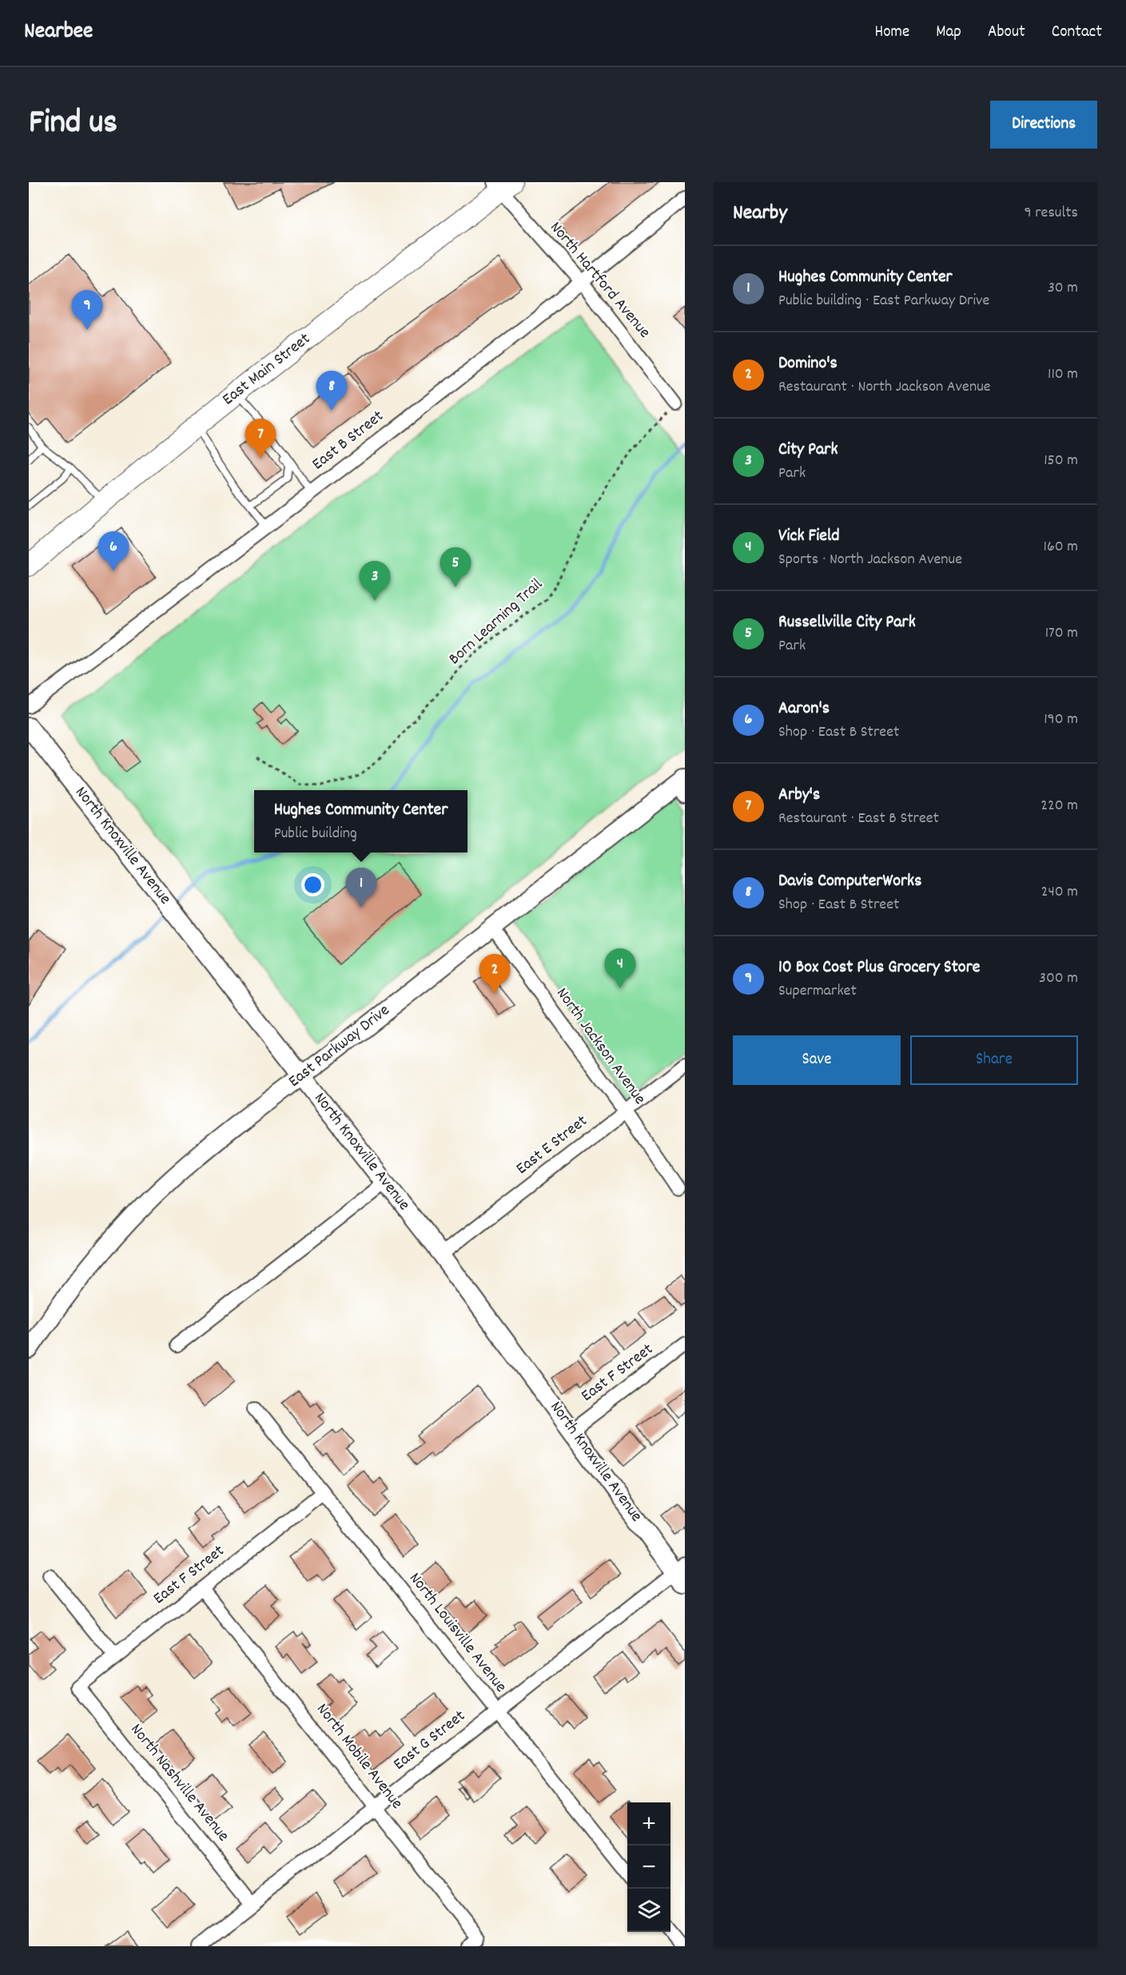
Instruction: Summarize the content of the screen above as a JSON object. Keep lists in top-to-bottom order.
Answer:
{
  "streets": {
    "main road": ["East Main Street", "North Knoxville Avenue", "East Parkway Drive"],
    "street": [
      "North Hartford Avenue",
      "East B Street",
      "North Jackson Avenue",
      "East E Street",
      "East F Street",
      "North Louisville Avenue",
      "East G Street",
      "North Mobile Avenue",
      "North Nashville Avenue"
    ],
    "path": ["Born Learning Trail"]
  },
  "crossings": [
    ["North Hartford Avenue", "East Main Street"],
    ["North Hartford Avenue", "East B Street"],
    ["North Hartford Avenue", "Born Learning Trail"],
    ["North Knoxville Avenue", "East Parkway Drive"],
    ["North Knoxville Avenue", "East E Street"],
    ["North Knoxville Avenue", "East F Street"],
    ["North Knoxville Avenue", "East G Street"],
    ["East Parkway Drive", "North Jackson Avenue"],
    ["North Jackson Avenue", "East E Street"],
    ["East F Street", "North Louisville Avenue"],
    ["East F Street", "North Mobile Avenue"],
    ["East F Street", "North Nashville Avenue"],
    ["North Louisville Avenue", "East G Street"],
    ["East G Street", "North Mobile Avenue"],
    ["East G Street", "North Nashville Avenue"]
  ],
  "page": {
    "header": "Nearbee",
    "nav": [
      "Home",
      "Map",
      "About",
      "Contact"
    ],
    "title": "Find us",
    "buttons": [
      "Directions",
      ["Save", "Share"]
    ],
    "heading": ["Nearby", "9 results"],
    "list": [
      {
        "mark": "1",
        "name": "Hughes Community Center",
        "note": "Public building · East Parkway Drive",
        "value": "30 m"
      },
      {
        "mark": "2",
        "name": "Domino's",
        "note": "Restaurant · North Jackson Avenue",
        "value": "110 m"
      },
      {
        "mark": "3",
        "name": "City Park",
        "note": "Park",
        "value": "150 m"
      },
      {
        "mark": "4",
        "name": "Vick Field",
        "note": "Sports · North Jackson Avenue",
        "value": "160 m"
      },
      {
        "mark": "5",
        "name": "Russellville City Park",
        "note": "Park",
        "value": "170 m"
      },
      {
        "mark": "6",
        "name": "Aaron's",
        "note": "Shop · East B Street",
        "value": "190 m"
      },
      {
        "mark": "7",
        "name": "Arby's",
        "note": "Restaurant · East B Street",
        "value": "220 m"
      },
      {
        "mark": "8",
        "name": "Davis ComputerWorks",
        "note": "Shop · East B Street",
        "value": "240 m"
      },
      {
        "mark": "9",
        "name": "10 Box Cost Plus Grocery Store",
        "note": "Supermarket",
        "value": "300 m"
      }
    ],
    "pins": [
      "9",
      "8",
      "7",
      "6",
      "5",
      "3",
      "1",
      "4",
      "2"
    ],
    "popup": ["Hughes Community Center", "Public building"],
    "map_buttons": ["+", "−"]
  }
}
